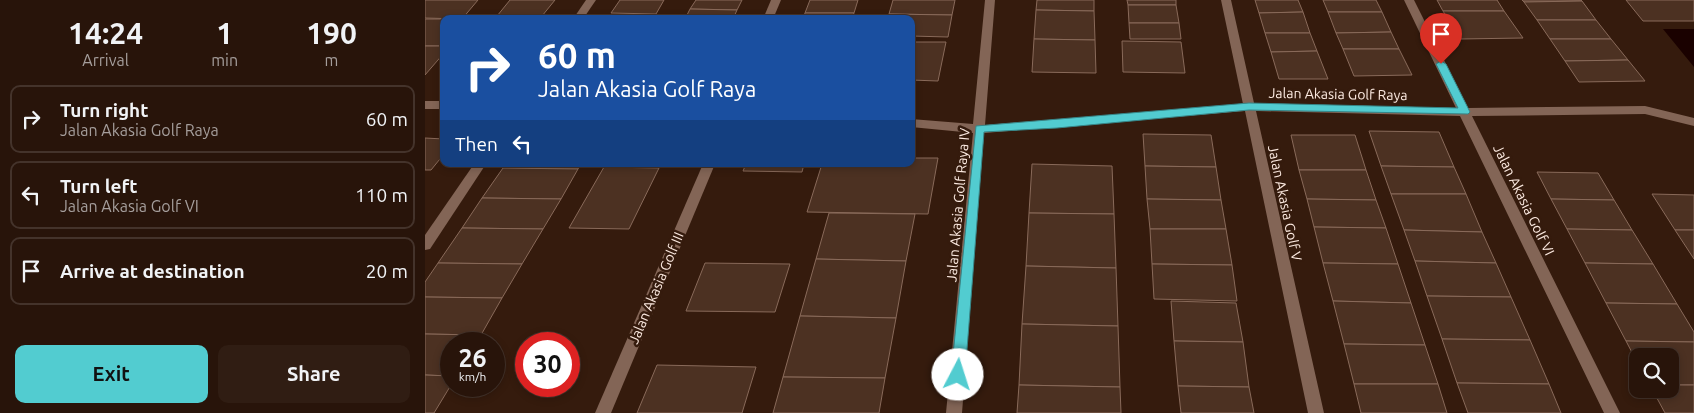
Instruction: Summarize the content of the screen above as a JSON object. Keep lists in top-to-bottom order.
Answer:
{
  "streets": {
    "street": [
      "Jalan Akasia Golf Raya",
      "Jalan Akasia Golf VI",
      "Jalan Akasia Golf V",
      "Jalan Akasia Golf Raya IV",
      "Jalan Akasia Golf III"
    ]
  },
  "crossings": [
    ["Jalan Akasia Golf Raya", "Jalan Akasia Golf VI"],
    ["Jalan Akasia Golf Raya", "Jalan Akasia Golf V"],
    ["Jalan Akasia Golf Raya", "Jalan Akasia Golf Raya IV"]
  ],
  "page": {
    "eta": [
      "14:24",
      "Arrival",
      "1",
      "min",
      "190",
      "m"
    ],
    "turn": ["60 m", "Jalan Akasia Golf Raya"],
    "list": [
      {
        "name": "Turn right",
        "note": "Jalan Akasia Golf Raya",
        "value": "60 m"
      },
      {
        "name": "Turn left",
        "note": "Jalan Akasia Golf VI",
        "value": "110 m"
      },
      {
        "name": "Arrive at destination",
        "value": "20 m"
      }
    ],
    "then": "Then",
    "speed": "26 km/h",
    "limit": "30",
    "buttons": ["Exit", "Share"]
  }
}
